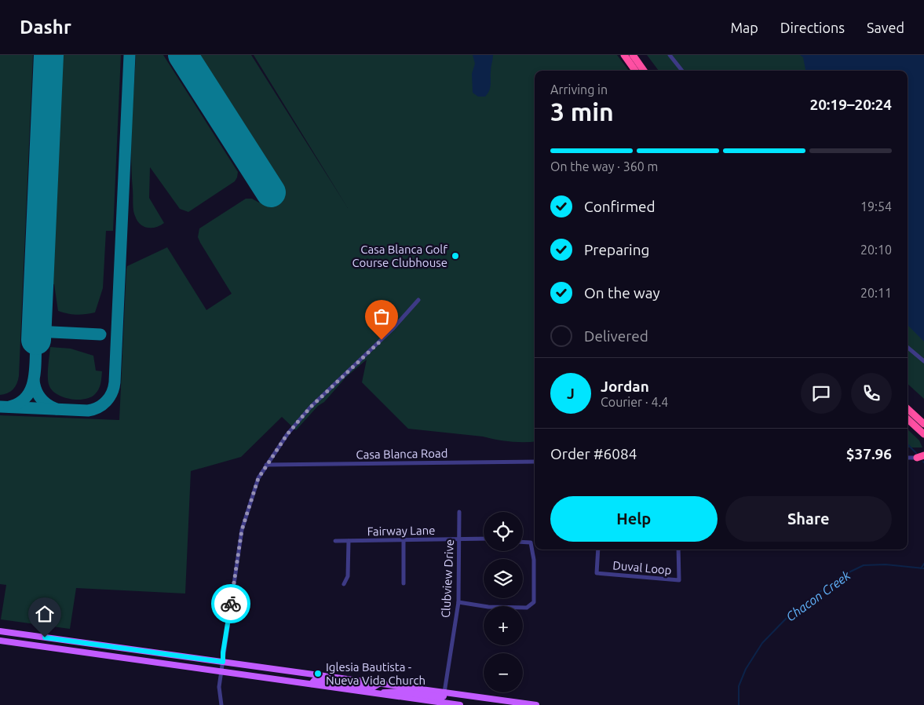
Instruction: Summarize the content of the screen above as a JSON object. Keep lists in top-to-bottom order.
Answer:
{
  "streets": {
    "street": [
      "Casa Blanca Road",
      "Fairway Lane",
      "Duval Loop",
      "Clubview Drive"
    ]
  },
  "crossings": [
    ["Fairway Lane", "Clubview Drive"]
  ],
  "water": ["Chacon Creek"],
  "places": ["Casa Blanca Golf Course Clubhouse", "Iglesia Bautista - Nueva Vida Church"],
  "page": {
    "header": "Dashr",
    "nav": ["Map", "Directions", "Saved"],
    "heading": ["3 min", "Arriving in", "20:19–20:24"],
    "panel": [
      "Jordan",
      "Courier · 4.4",
      "Order #6084",
      "$37.96"
    ],
    "bar": "On the way · 360 m",
    "list": [
      ["Confirmed", "19:54"],
      ["Preparing", "20:10"],
      ["On the way", "20:11"],
      "Delivered"
    ],
    "round": "J",
    "buttons": ["Help", "Share"],
    "map_buttons": ["+", "−"]
  }
}
